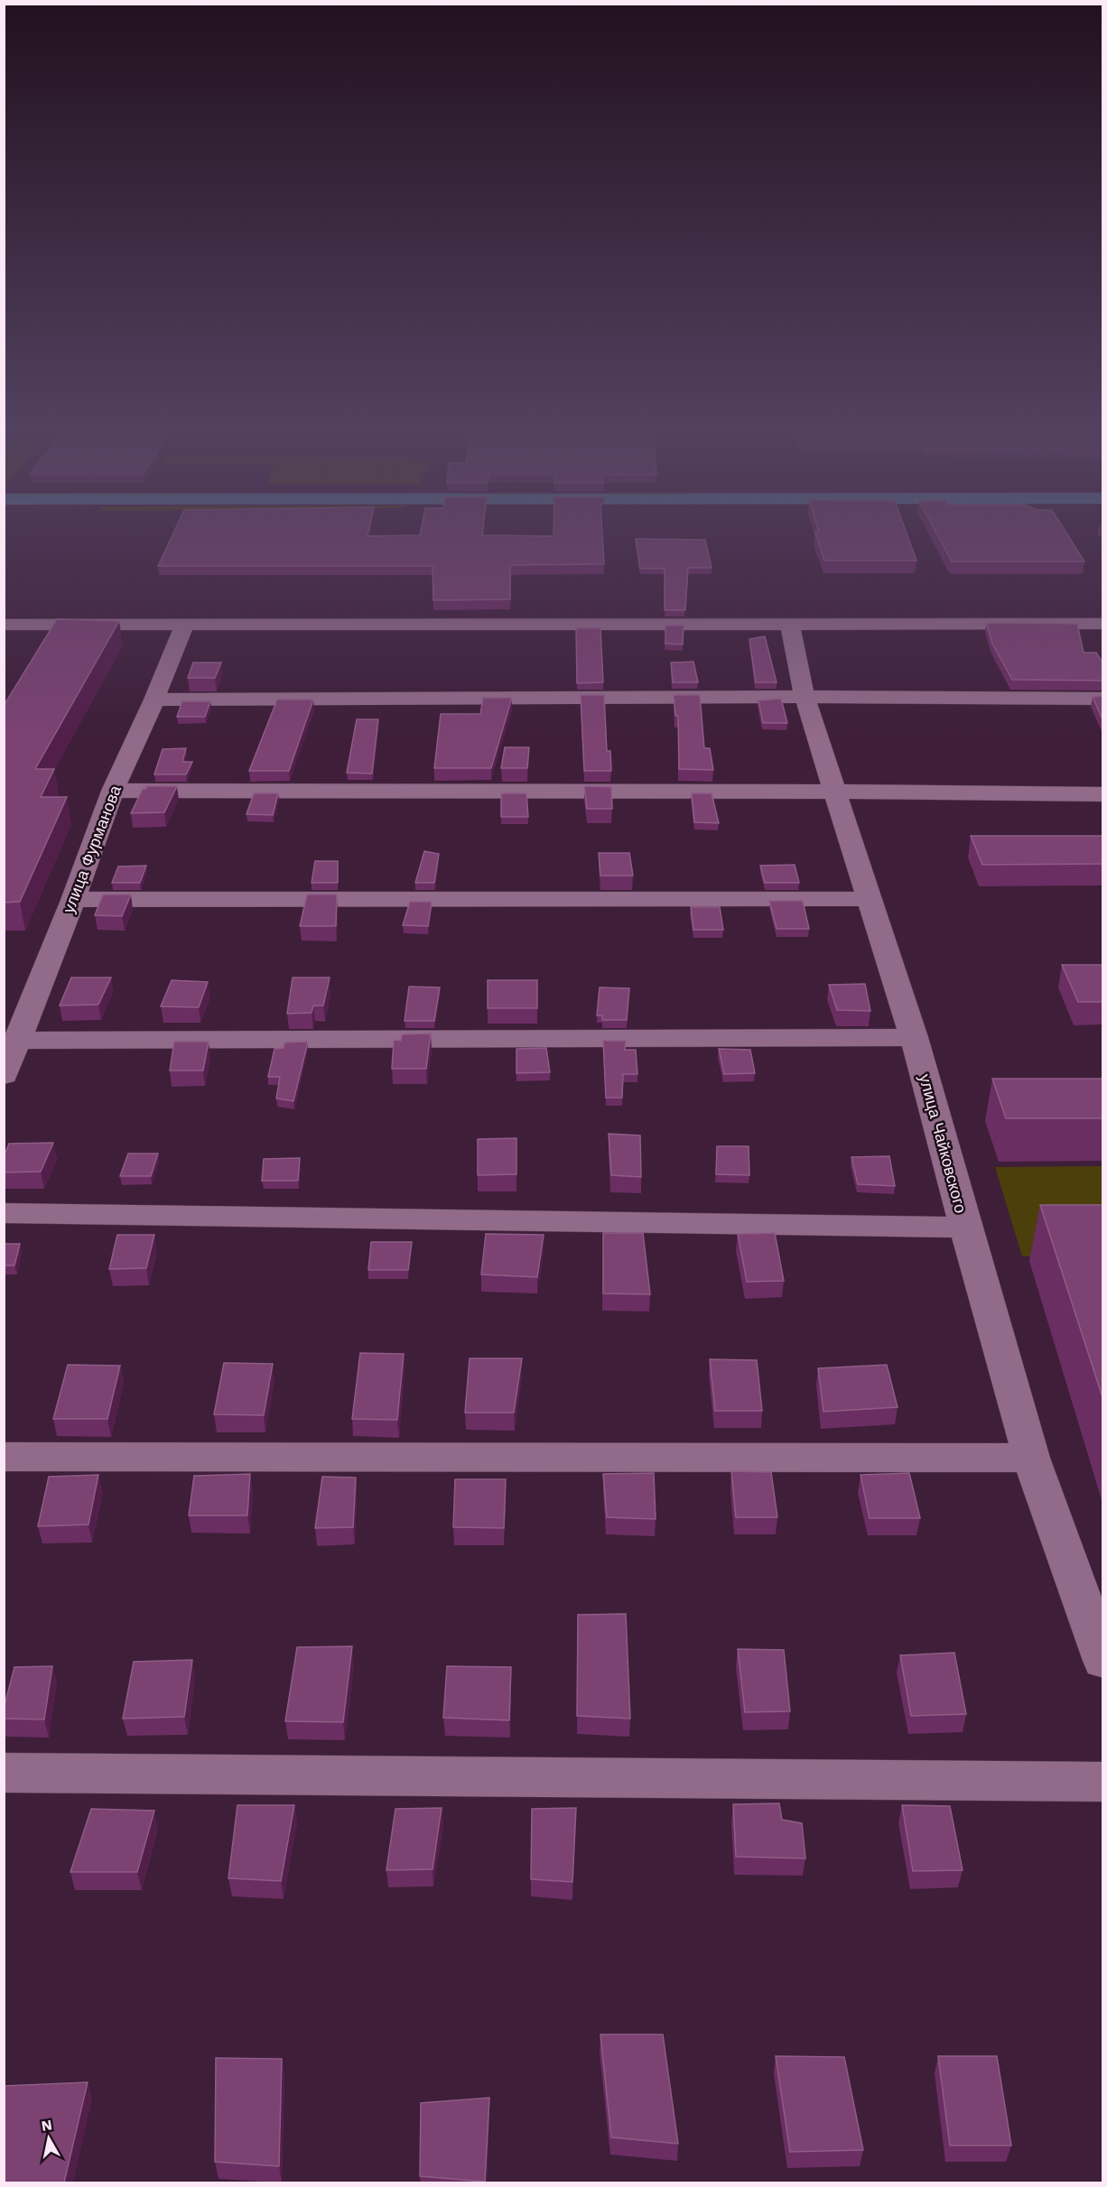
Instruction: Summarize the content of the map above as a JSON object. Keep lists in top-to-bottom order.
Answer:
{
  "streets": {
    "street": ["улица Фурманова", "улица Чайковского"]
  },
  "north": "top"
}
